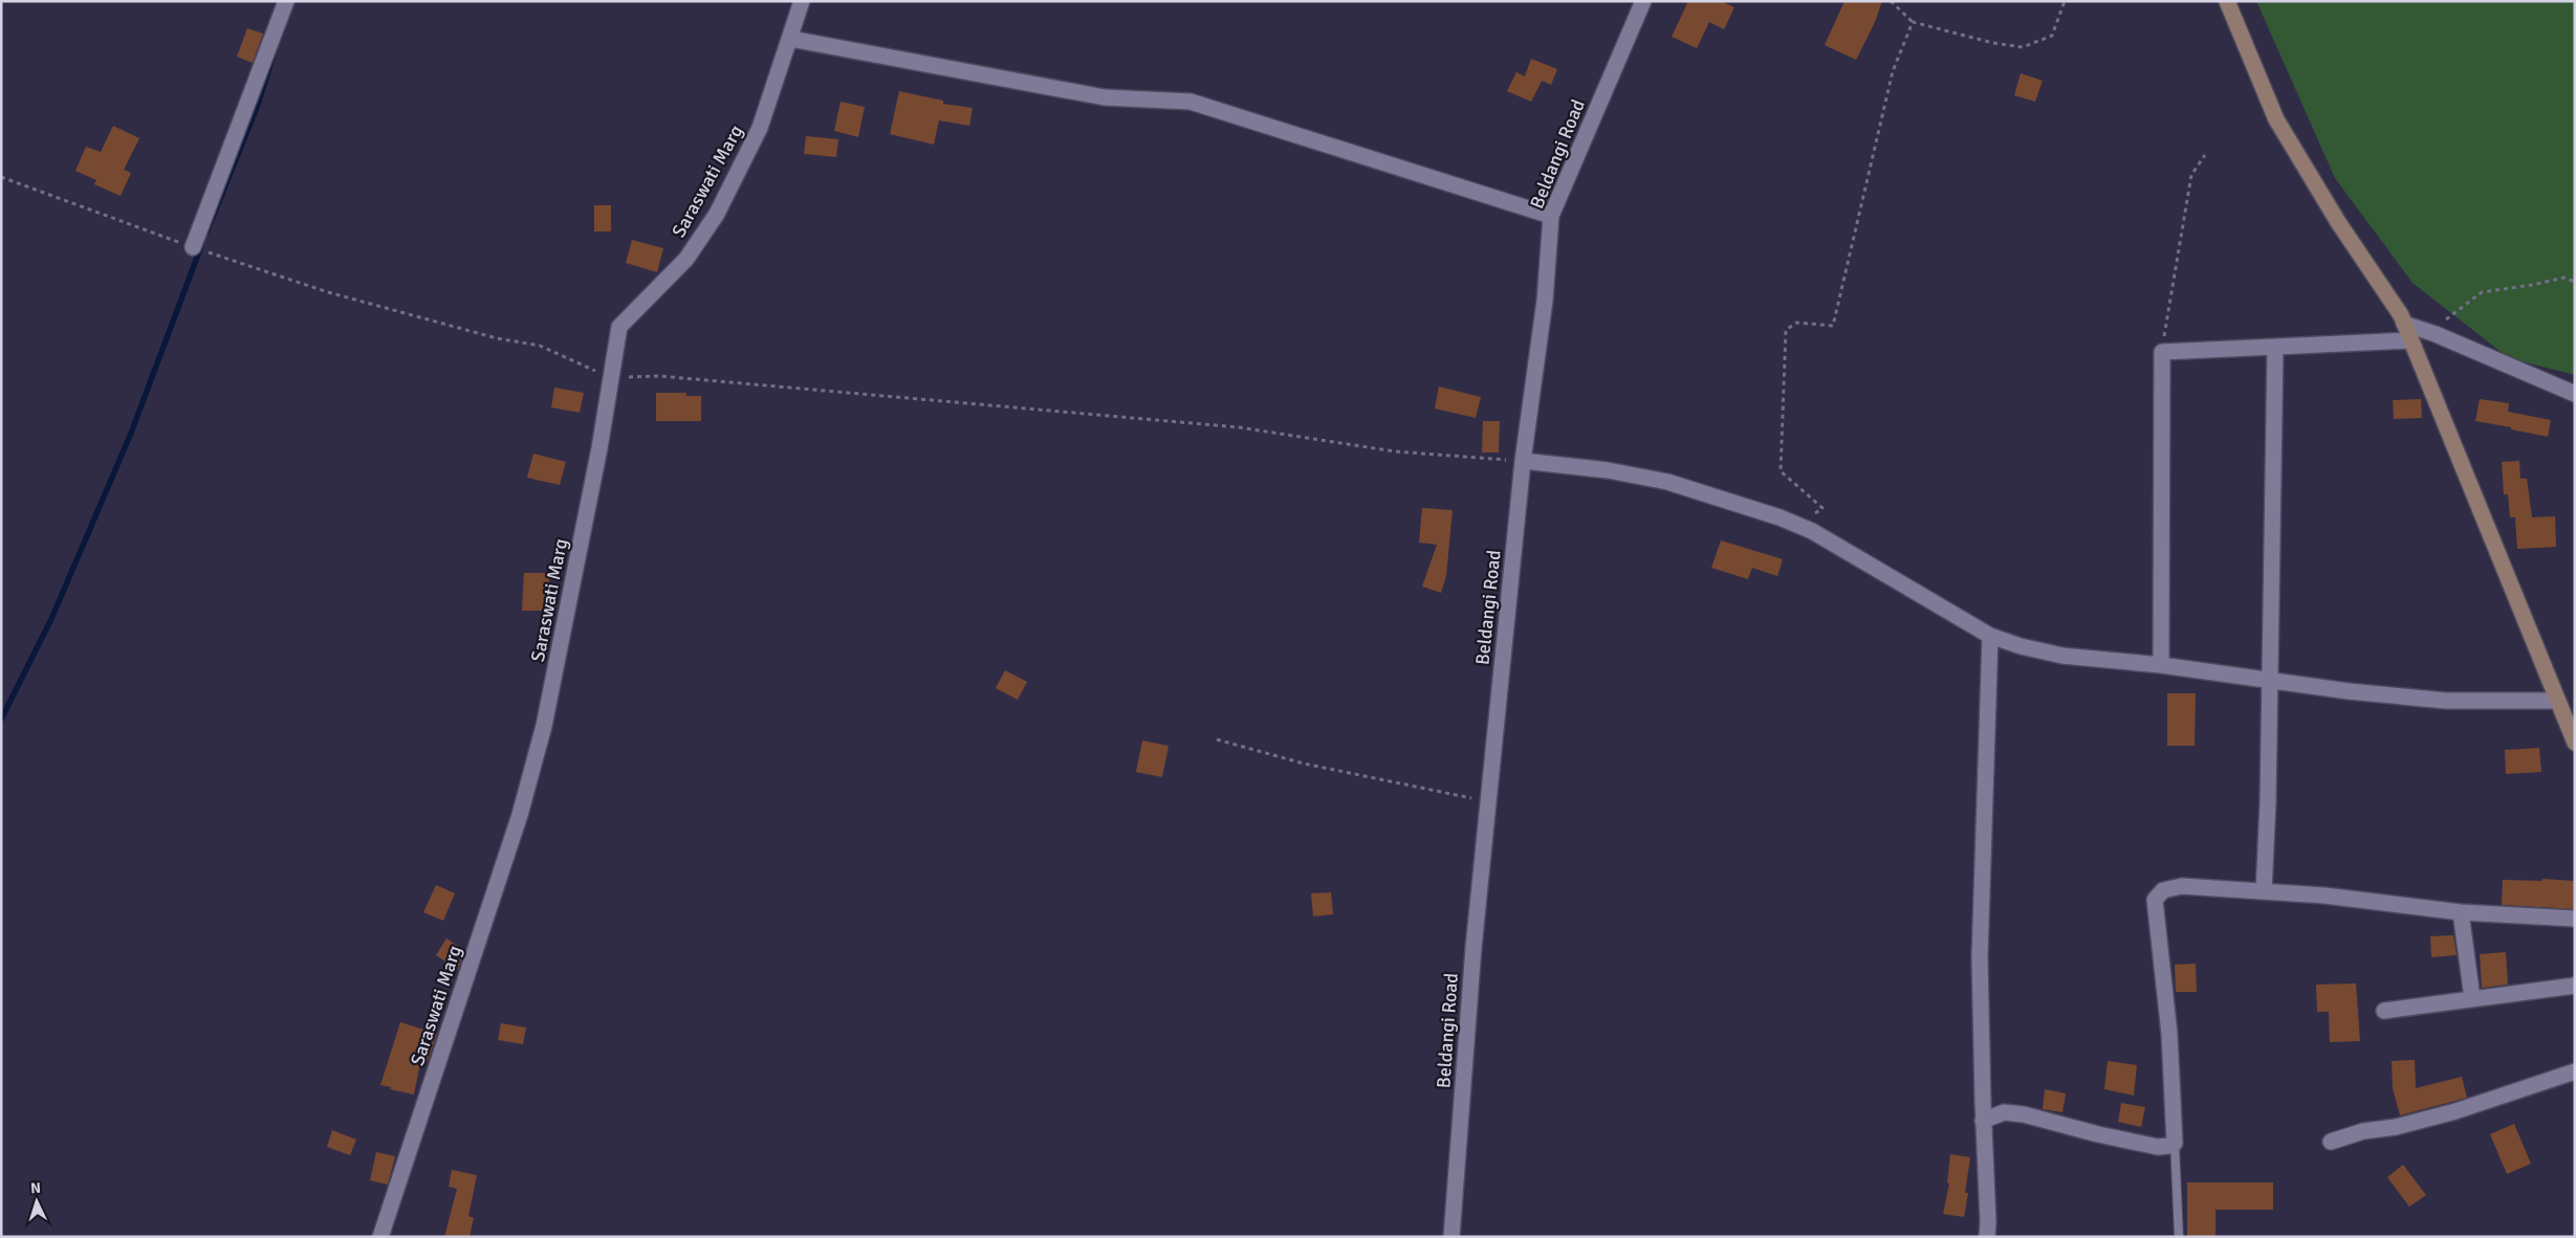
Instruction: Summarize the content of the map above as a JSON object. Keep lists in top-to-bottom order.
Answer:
{
  "streets": {
    "street": ["Beldangi Road", "Saraswati Marg"]
  },
  "north": "top"
}
